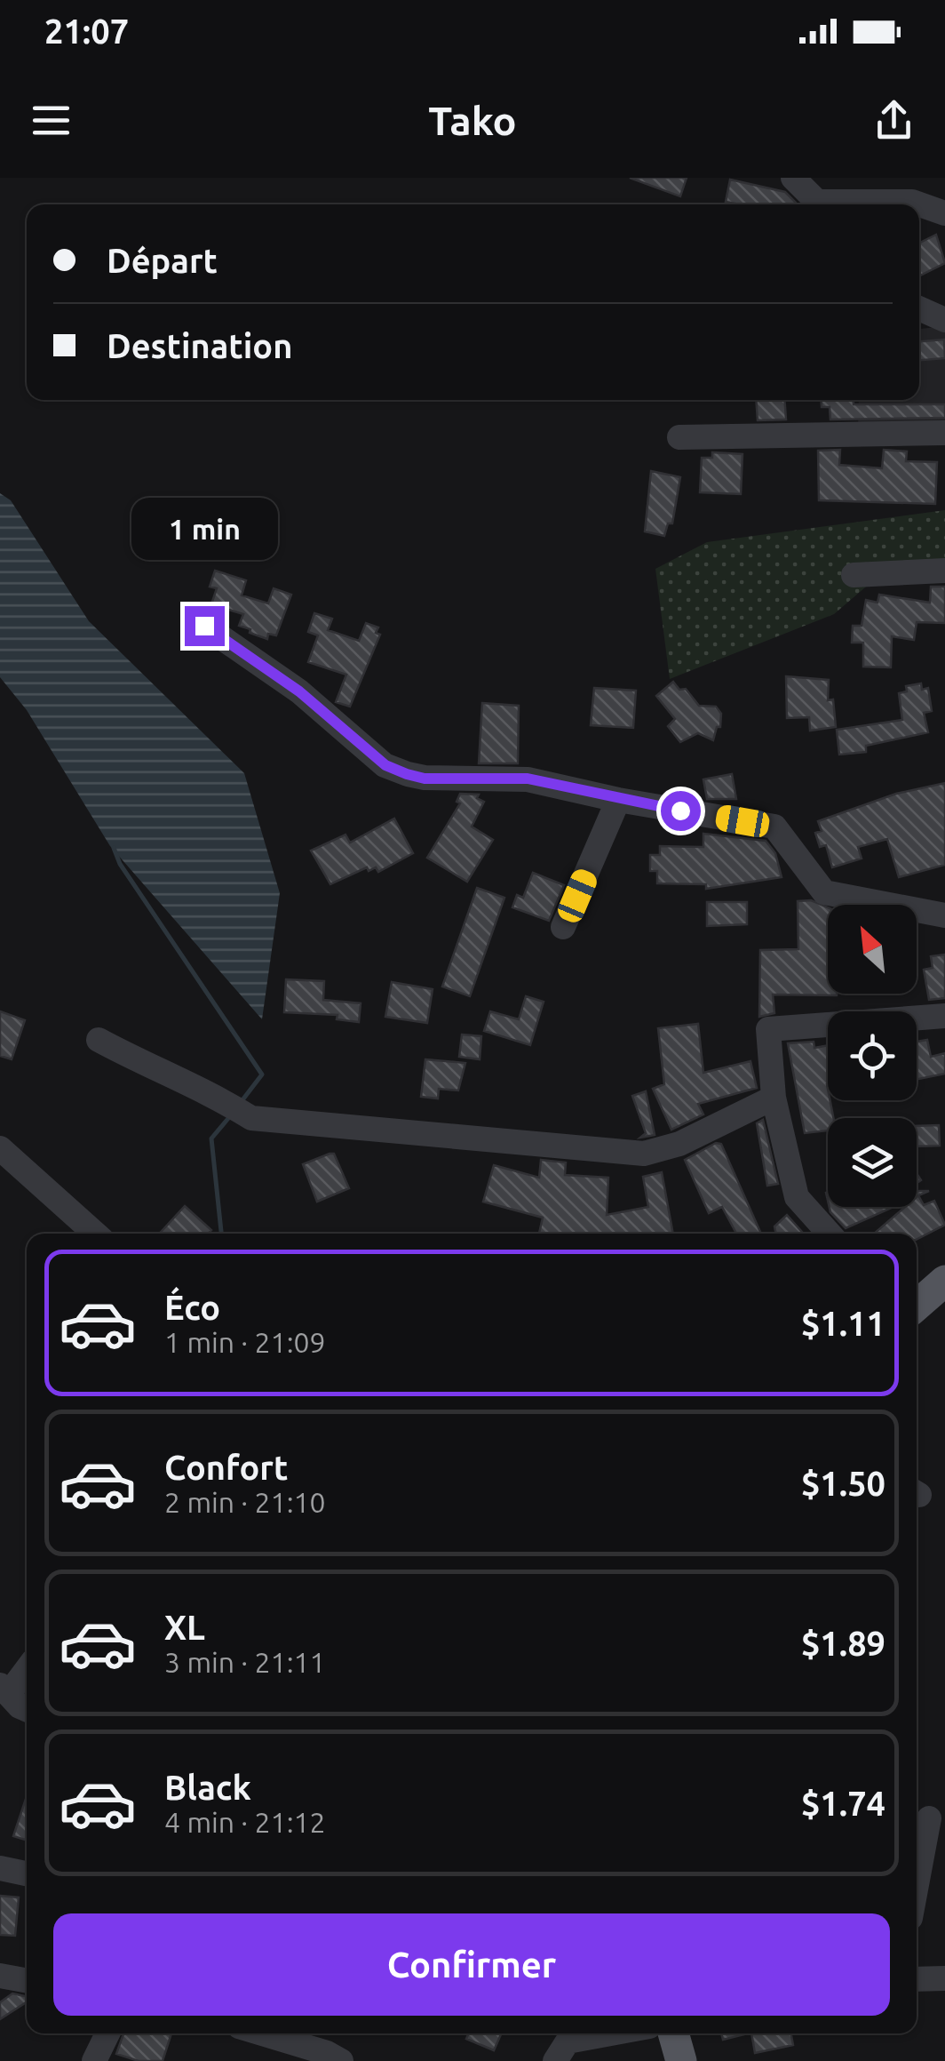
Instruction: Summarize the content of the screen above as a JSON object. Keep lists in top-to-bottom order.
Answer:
{
  "north": "top left",
  "page": {
    "status": "21:07",
    "header": "Tako",
    "banner": ["Départ", "Destination"],
    "bubble": "1 min",
    "list": [
      {
        "name": "Éco",
        "note": "1 min · 21:09",
        "value": "$1.11"
      },
      {
        "name": "Confort",
        "note": "2 min · 21:10",
        "value": "$1.50"
      },
      {
        "name": "XL",
        "note": "3 min · 21:11",
        "value": "$1.89"
      },
      {
        "name": "Black",
        "note": "4 min · 21:12",
        "value": "$1.74"
      }
    ],
    "buttons": "Confirmer"
  }
}
